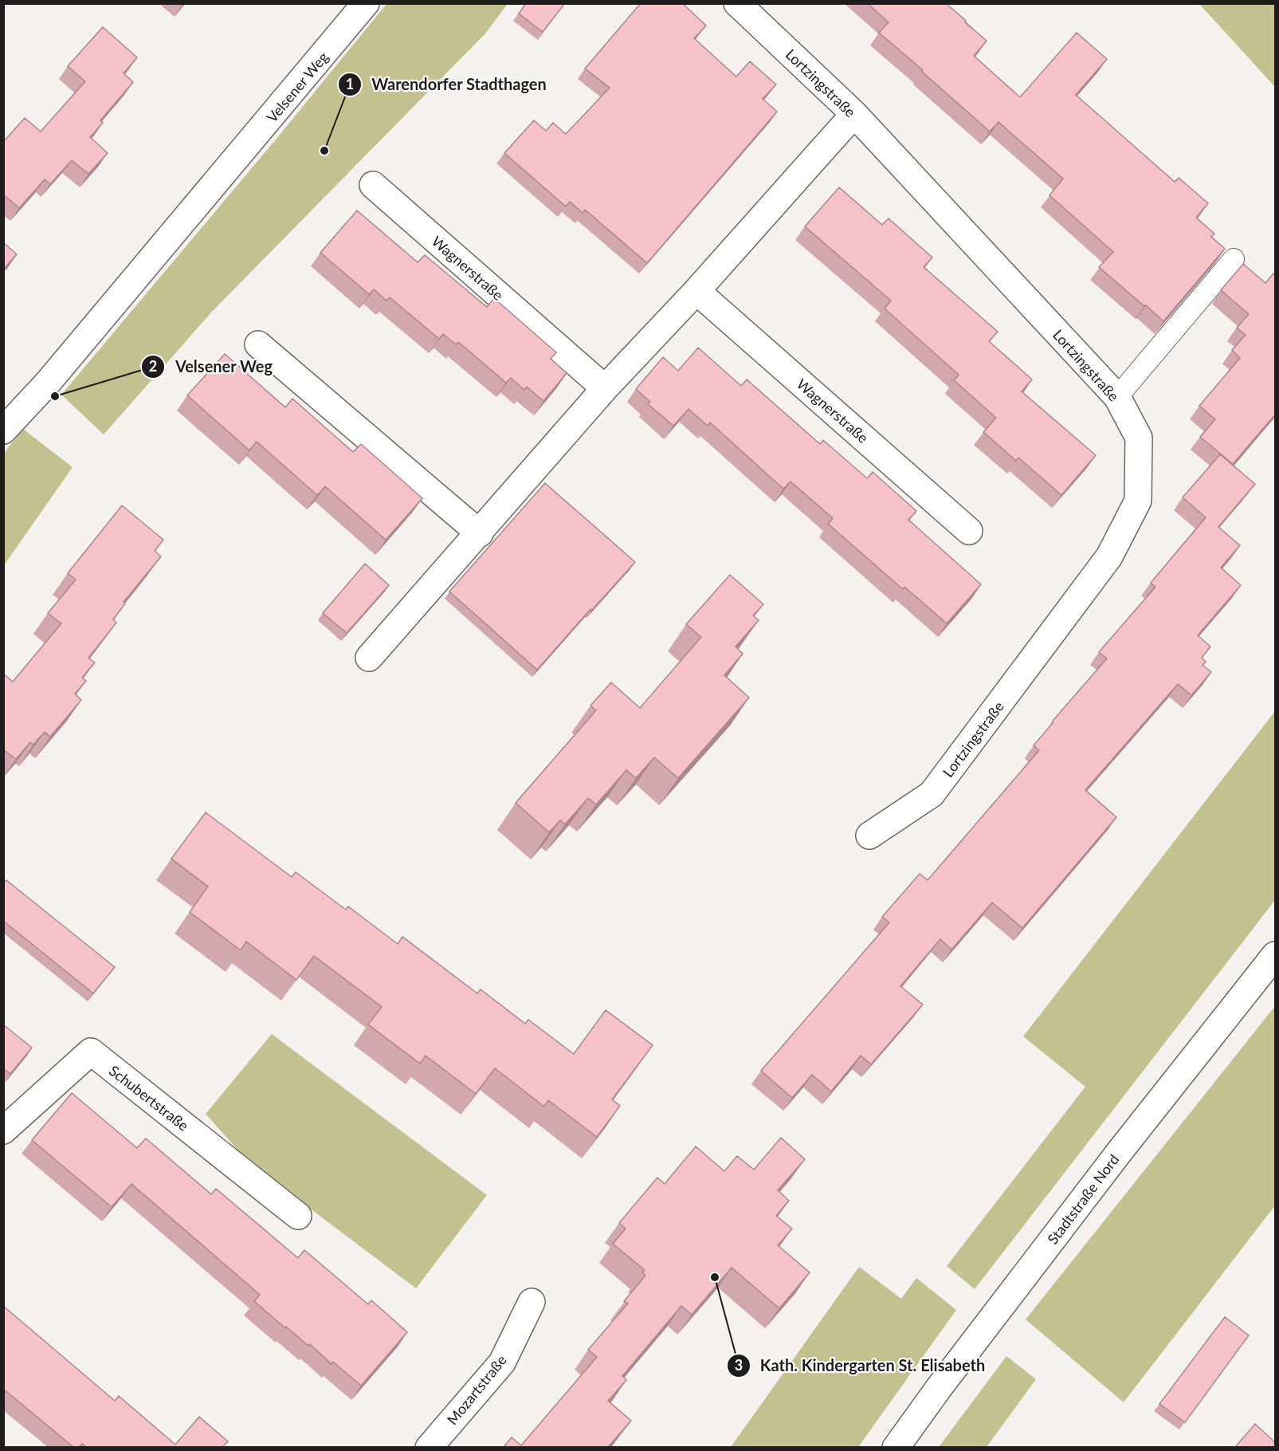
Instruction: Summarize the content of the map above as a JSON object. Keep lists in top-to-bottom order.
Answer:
{
  "streets": {
    "street": [
      "Lortzingstraße",
      "Velsener Weg",
      "Wagnerstraße",
      "Schubertstraße",
      "Stadtstraße Nord",
      "Mozartstraße"
    ]
  },
  "places": ["Warendorfer Stadthagen", "Velsener Weg", "Kath. Kindergarten St. Elisabeth"]
}
